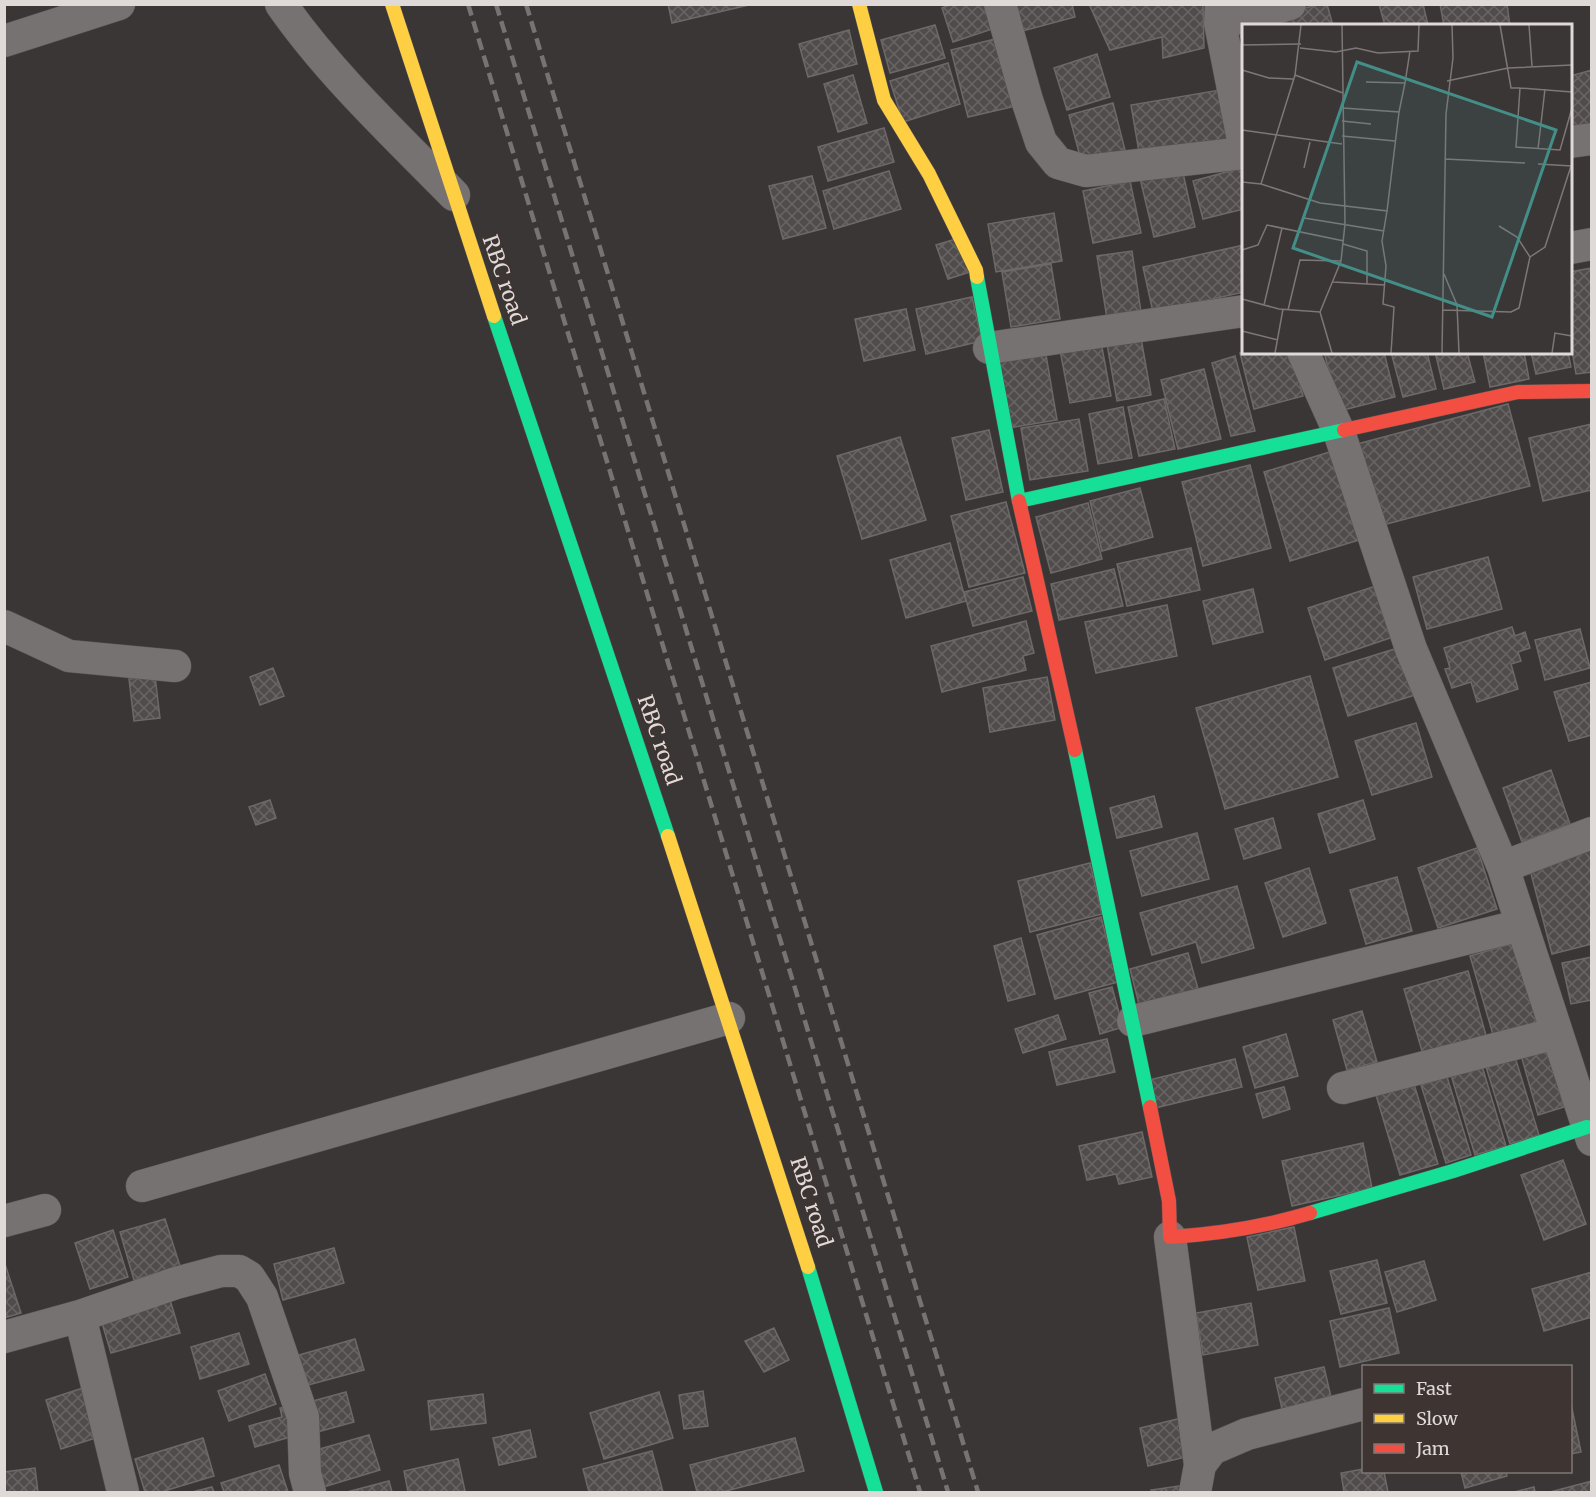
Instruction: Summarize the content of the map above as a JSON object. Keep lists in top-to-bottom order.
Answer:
{
  "streets": {
    "street": ["RBC road"]
  },
  "legend": ["Fast", "Slow", "Jam"]
}
